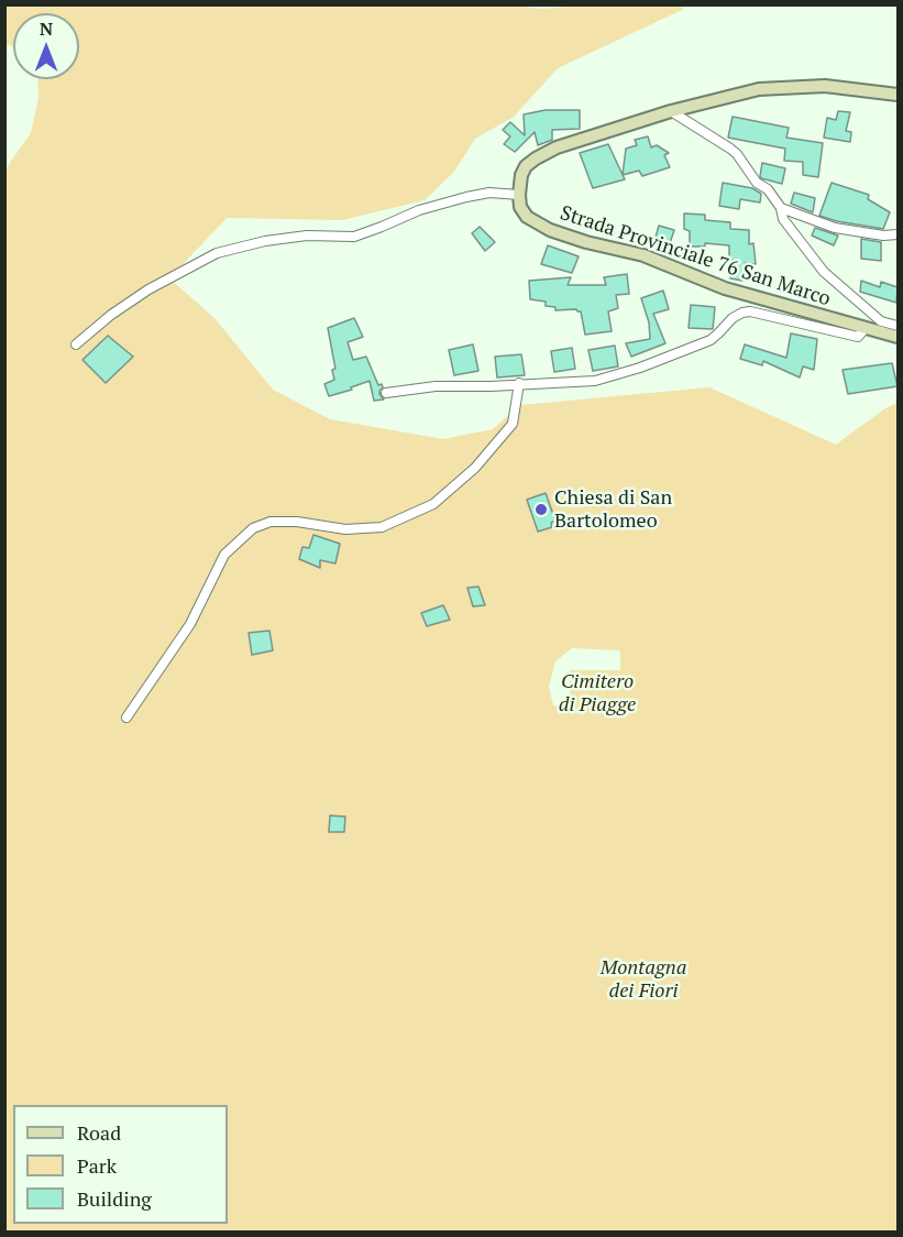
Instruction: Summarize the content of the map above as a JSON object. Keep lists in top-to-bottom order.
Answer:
{
  "streets": {
    "street": ["Strada Provinciale 76 San Marco"]
  },
  "parks": ["Cimitero di Piagge", "Montagna dei Fiori"],
  "places": ["Chiesa di San Bartolomeo"],
  "legend": ["Road", "Park", "Building"],
  "north": "top"
}
